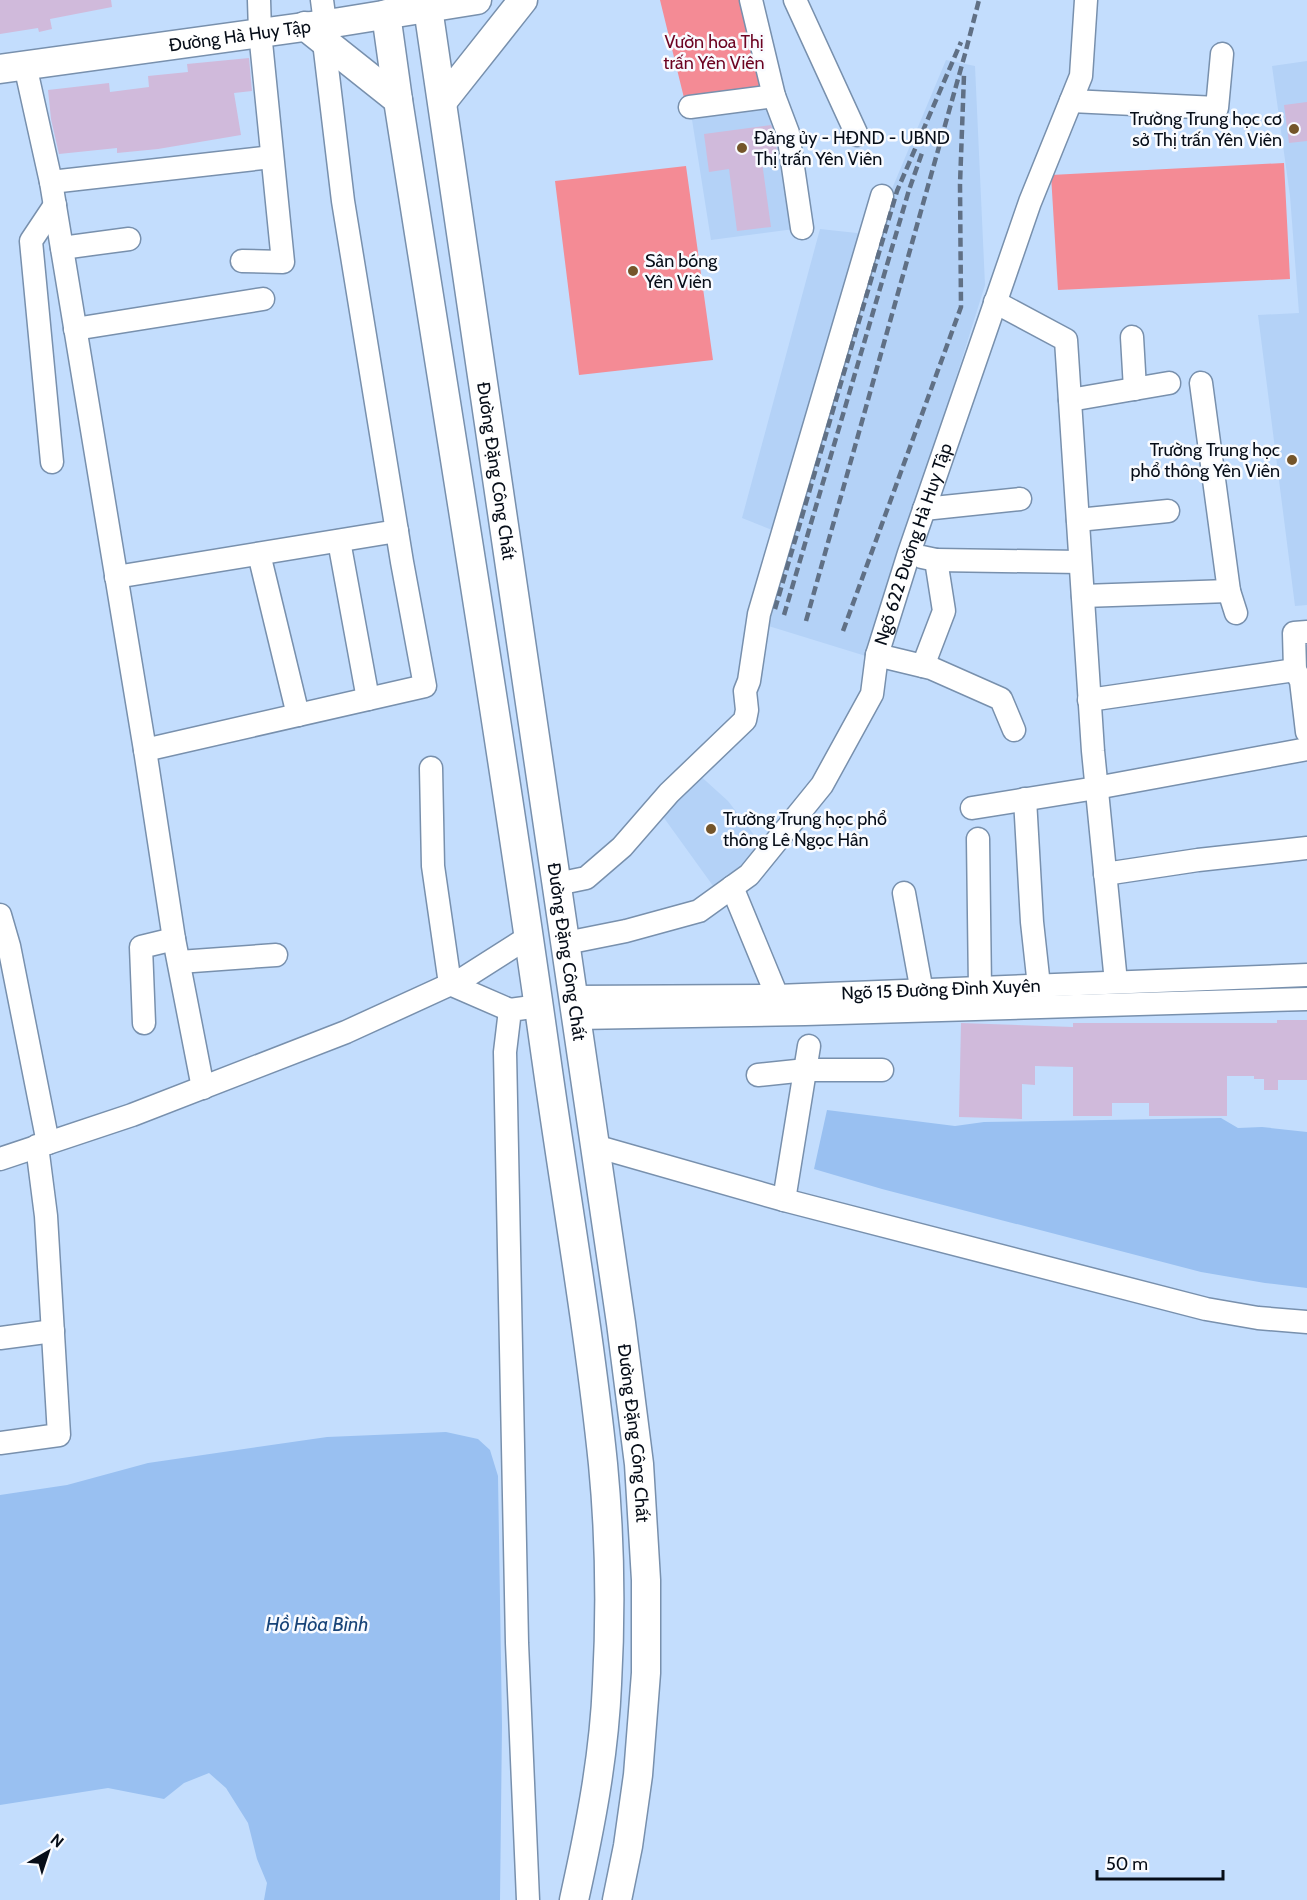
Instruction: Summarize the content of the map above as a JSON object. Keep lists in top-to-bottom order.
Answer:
{
  "streets": {
    "main road": ["Đường Hà Huy Tập", "Đường Đặng Công Chất"],
    "street": ["Ngõ 622 Đường Hà Huy Tập", "Ngõ 15 Đường Đình Xuyên"]
  },
  "crossings": [
    ["Đường Hà Huy Tập", "Đường Đặng Công Chất"],
    ["Đường Đặng Công Chất", "Ngõ 622 Đường Hà Huy Tập"],
    ["Đường Đặng Công Chất", "Ngõ 15 Đường Đình Xuyên"]
  ],
  "water": ["Hồ Hòa Bình"],
  "parks": ["Vườn hoa Thị trấn Yên Viên"],
  "places": [
    "Trường Trung học cơ sở Thị trấn Yên Viên",
    "Đảng ủy - HĐND - UBND Thị trấn Yên Viên",
    "Sân bóng Yên Viên",
    "Trường Trung học phổ thông Yên Viên",
    "Trường Trung học phổ thông Lê Ngọc Hân"
  ],
  "scale_bar": "50 m",
  "north": "top right"
}
